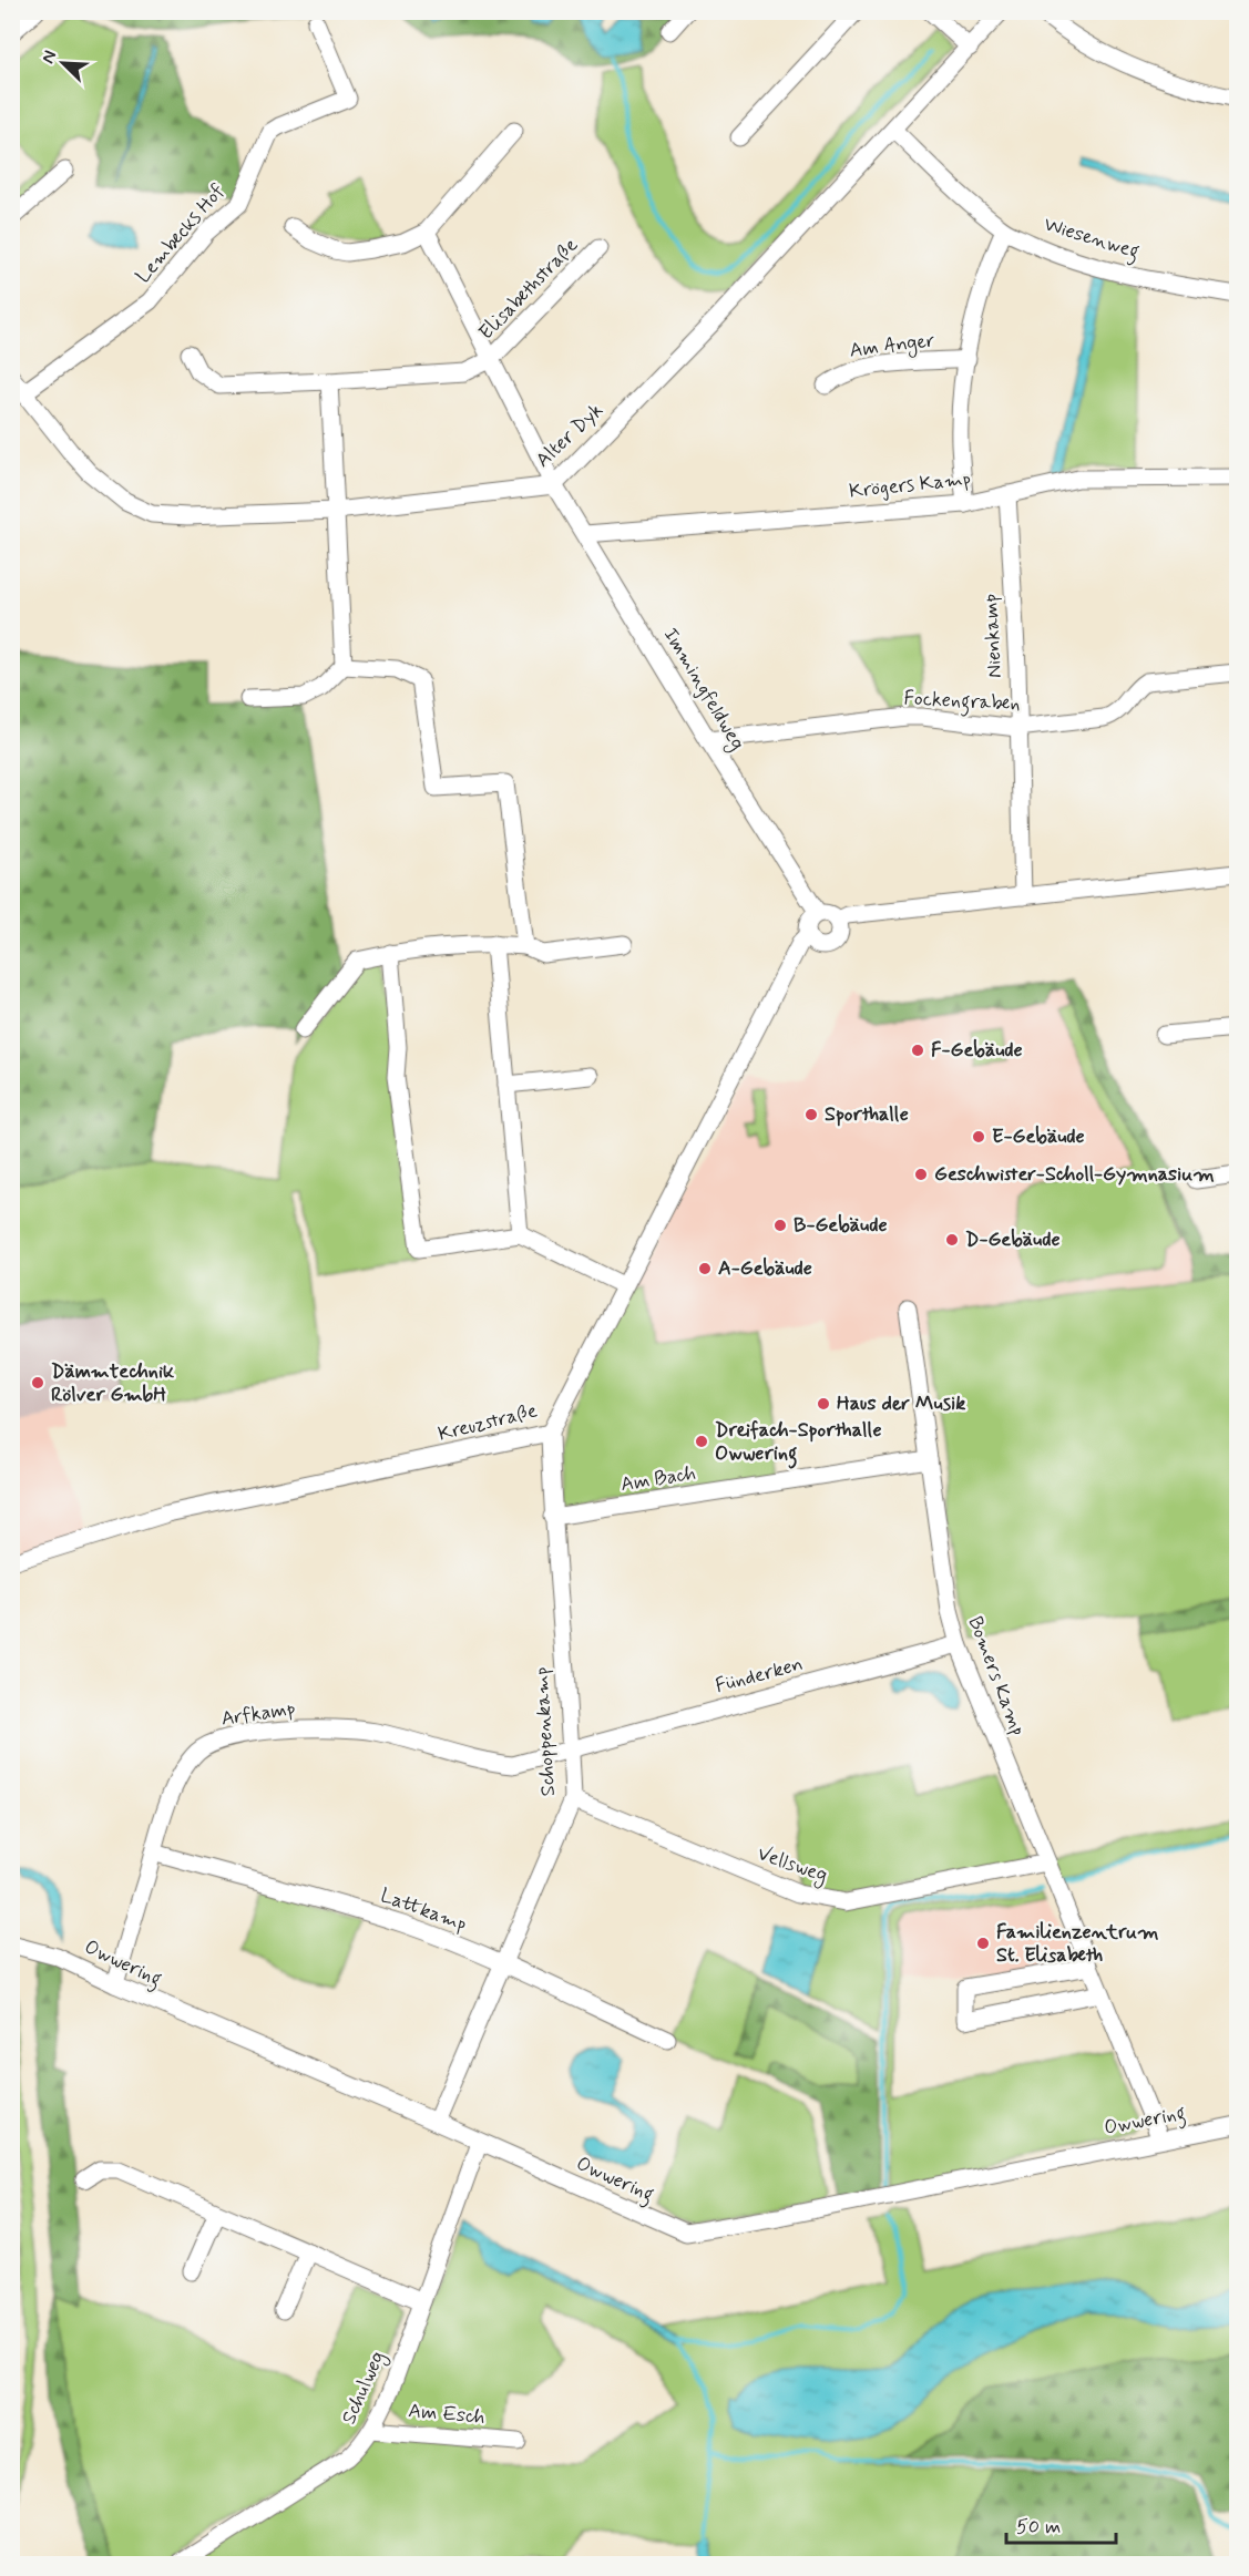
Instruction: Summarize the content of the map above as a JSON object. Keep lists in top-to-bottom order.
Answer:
{
  "streets": {
    "street": [
      "Lembecks Hof",
      "Wiesenweg",
      "Elisabethstraße",
      "Am Anger",
      "Alter Dyk",
      "Krögers Kamp",
      "Nienkamp",
      "Immingfeldweg",
      "Fockengraben",
      "Kreuzstraße",
      "Am Bach",
      "Fünderken",
      "Bomers Kamp",
      "Arfkamp",
      "Schoppenkamp",
      "Vellsweg",
      "Lattkamp",
      "Owwering",
      "Schulweg",
      "Am Esch"
    ]
  },
  "crossings": [
    ["Lembecks Hof", "Alter Dyk"],
    ["Wiesenweg", "Alter Dyk"],
    ["Elisabethstraße", "Alter Dyk"],
    ["Elisabethstraße", "Immingfeldweg"],
    ["Alter Dyk", "Immingfeldweg"],
    ["Krögers Kamp", "Nienkamp"],
    ["Krögers Kamp", "Immingfeldweg"],
    ["Nienkamp", "Fockengraben"],
    ["Immingfeldweg", "Fockengraben"],
    ["Immingfeldweg", "Kreuzstraße"],
    ["Kreuzstraße", "Schoppenkamp"],
    ["Am Bach", "Bomers Kamp"],
    ["Am Bach", "Schoppenkamp"],
    ["Fünderken", "Bomers Kamp"],
    ["Fünderken", "Arfkamp"],
    ["Fünderken", "Schoppenkamp"],
    ["Bomers Kamp", "Vellsweg"],
    ["Bomers Kamp", "Owwering"],
    ["Arfkamp", "Schoppenkamp"],
    ["Arfkamp", "Lattkamp"],
    ["Arfkamp", "Owwering"],
    ["Schoppenkamp", "Vellsweg"],
    ["Schoppenkamp", "Lattkamp"],
    ["Schoppenkamp", "Owwering"],
    ["Owwering", "Schulweg"],
    ["Schulweg", "Am Esch"]
  ],
  "places": [
    "F-Gebäude",
    "Sporthalle",
    "E-Gebäude",
    "Geschwister-Scholl-Gymnasium",
    "B-Gebäude",
    "D-Gebäude",
    "A-Gebäude",
    "Dämmtechnik Rölver GmbH",
    "Haus der Musik",
    "Dreifach-Sporthalle Owwering",
    "Familienzentrum St. Elisabeth"
  ],
  "scale_bar": "50 m",
  "north": "top left"
}
